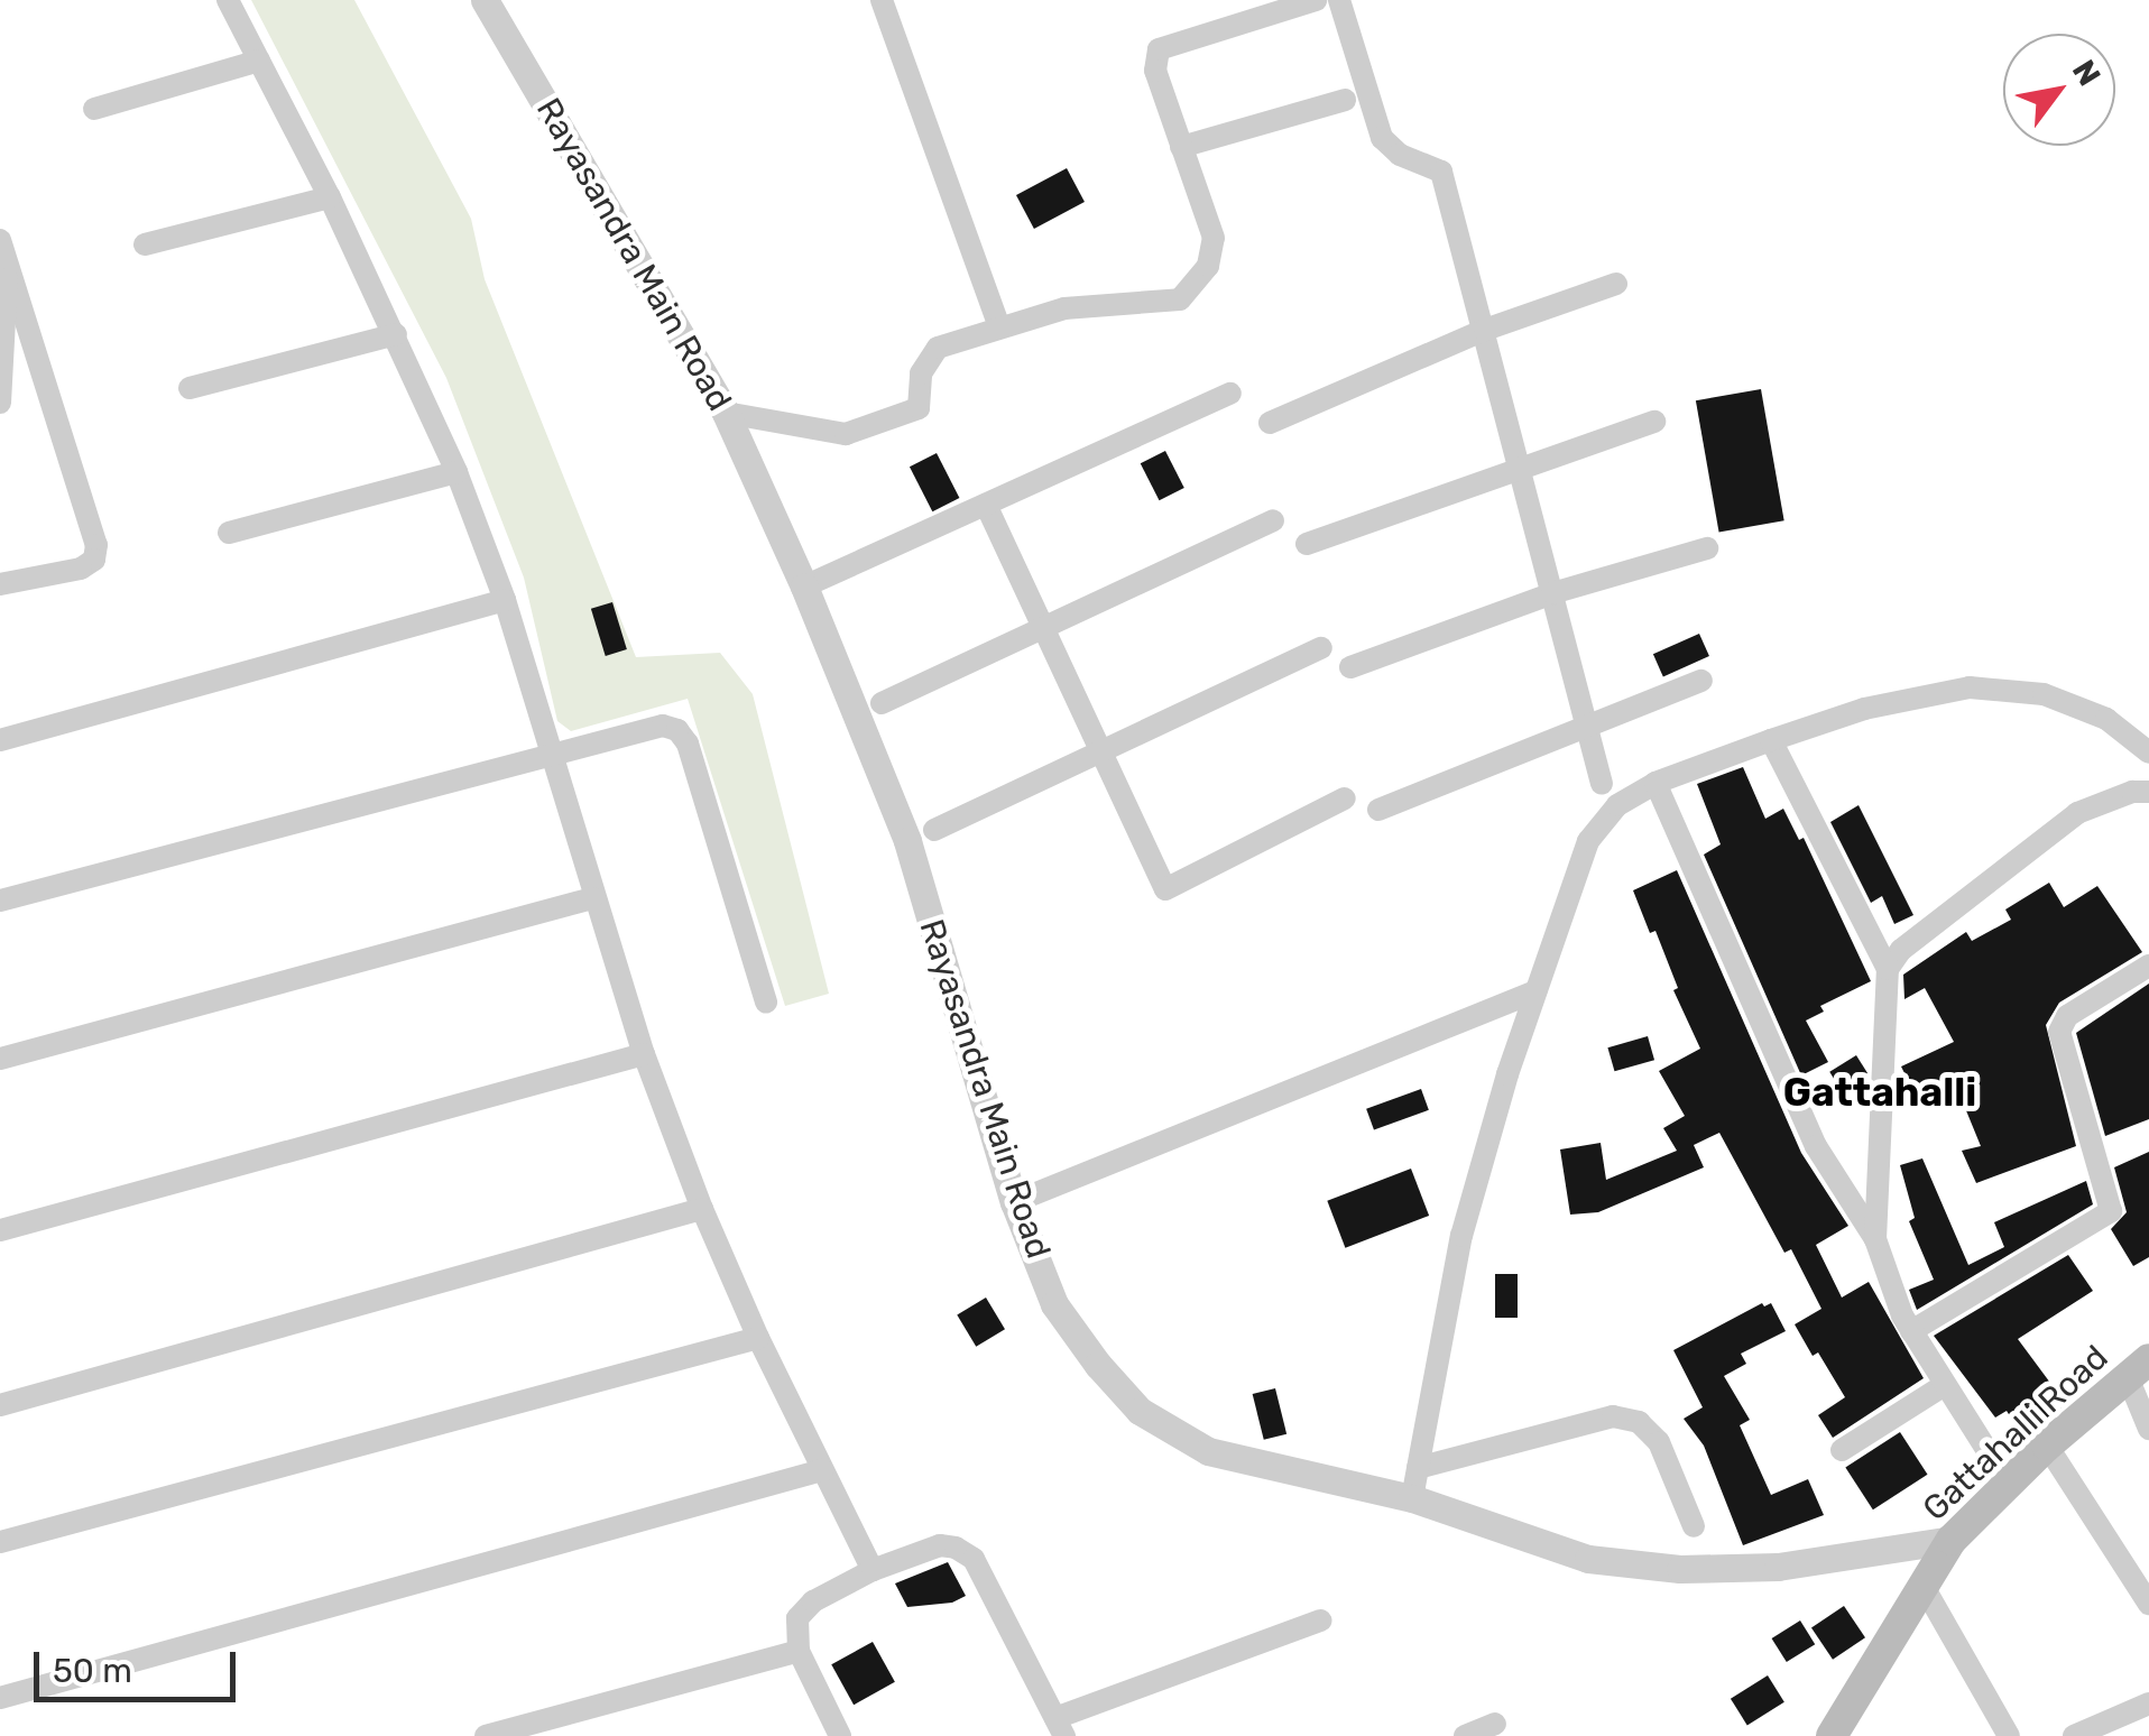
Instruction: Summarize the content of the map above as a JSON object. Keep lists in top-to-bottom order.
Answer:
{
  "streets": {
    "main road": ["Gattahalli Road"],
    "street": ["Rayasandra Main Road"]
  },
  "crossings": [
    ["Rayasandra Main Road", "Gattahalli Road"]
  ],
  "districts": ["Gattahalli"],
  "scale_bar": "50 m",
  "north": "top right"
}
